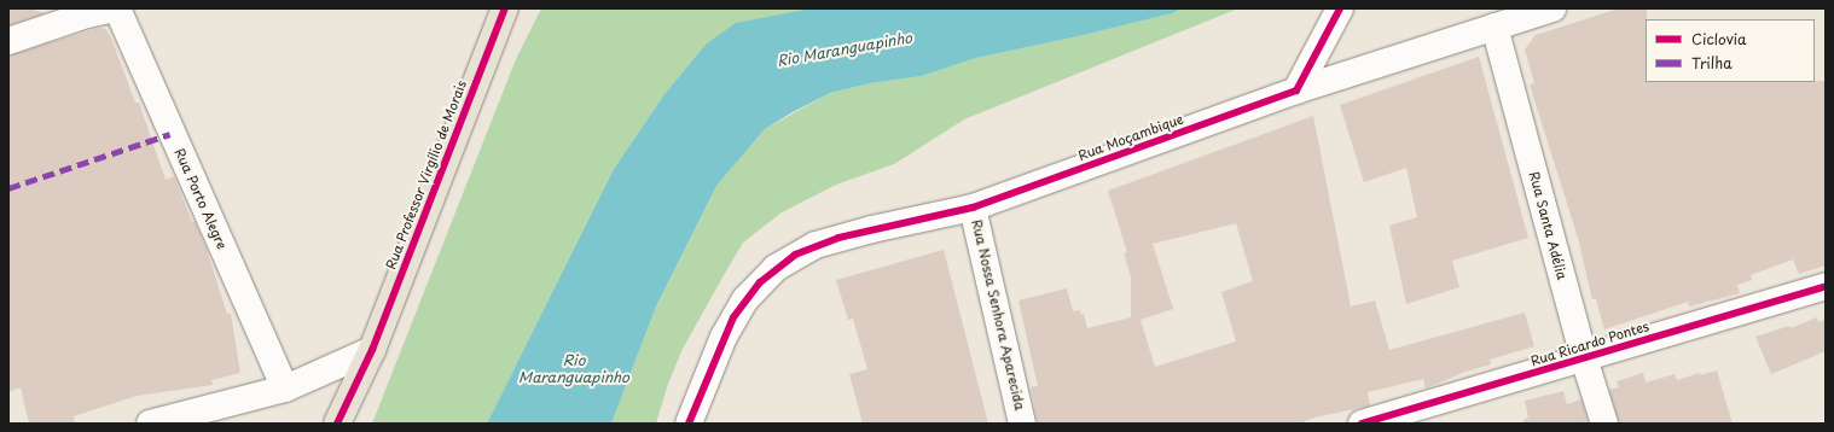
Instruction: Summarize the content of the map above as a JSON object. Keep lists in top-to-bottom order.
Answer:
{
  "streets": {
    "main road": ["Rua Professor Virgílio de Morais"],
    "street": [
      "Rua Moçambique",
      "Rua Porto Alegre",
      "Rua Santa Adélia",
      "Rua Nossa Senhora Aparecida",
      "Rua Ricardo Pontes"
    ]
  },
  "crossings": [
    ["Rua Moçambique", "Rua Santa Adélia"],
    ["Rua Moçambique", "Rua Nossa Senhora Aparecida"],
    ["Rua Santa Adélia", "Rua Ricardo Pontes"]
  ],
  "water": ["Rio Maranguapinho"],
  "legend": ["Ciclovia", "Trilha"]
}
